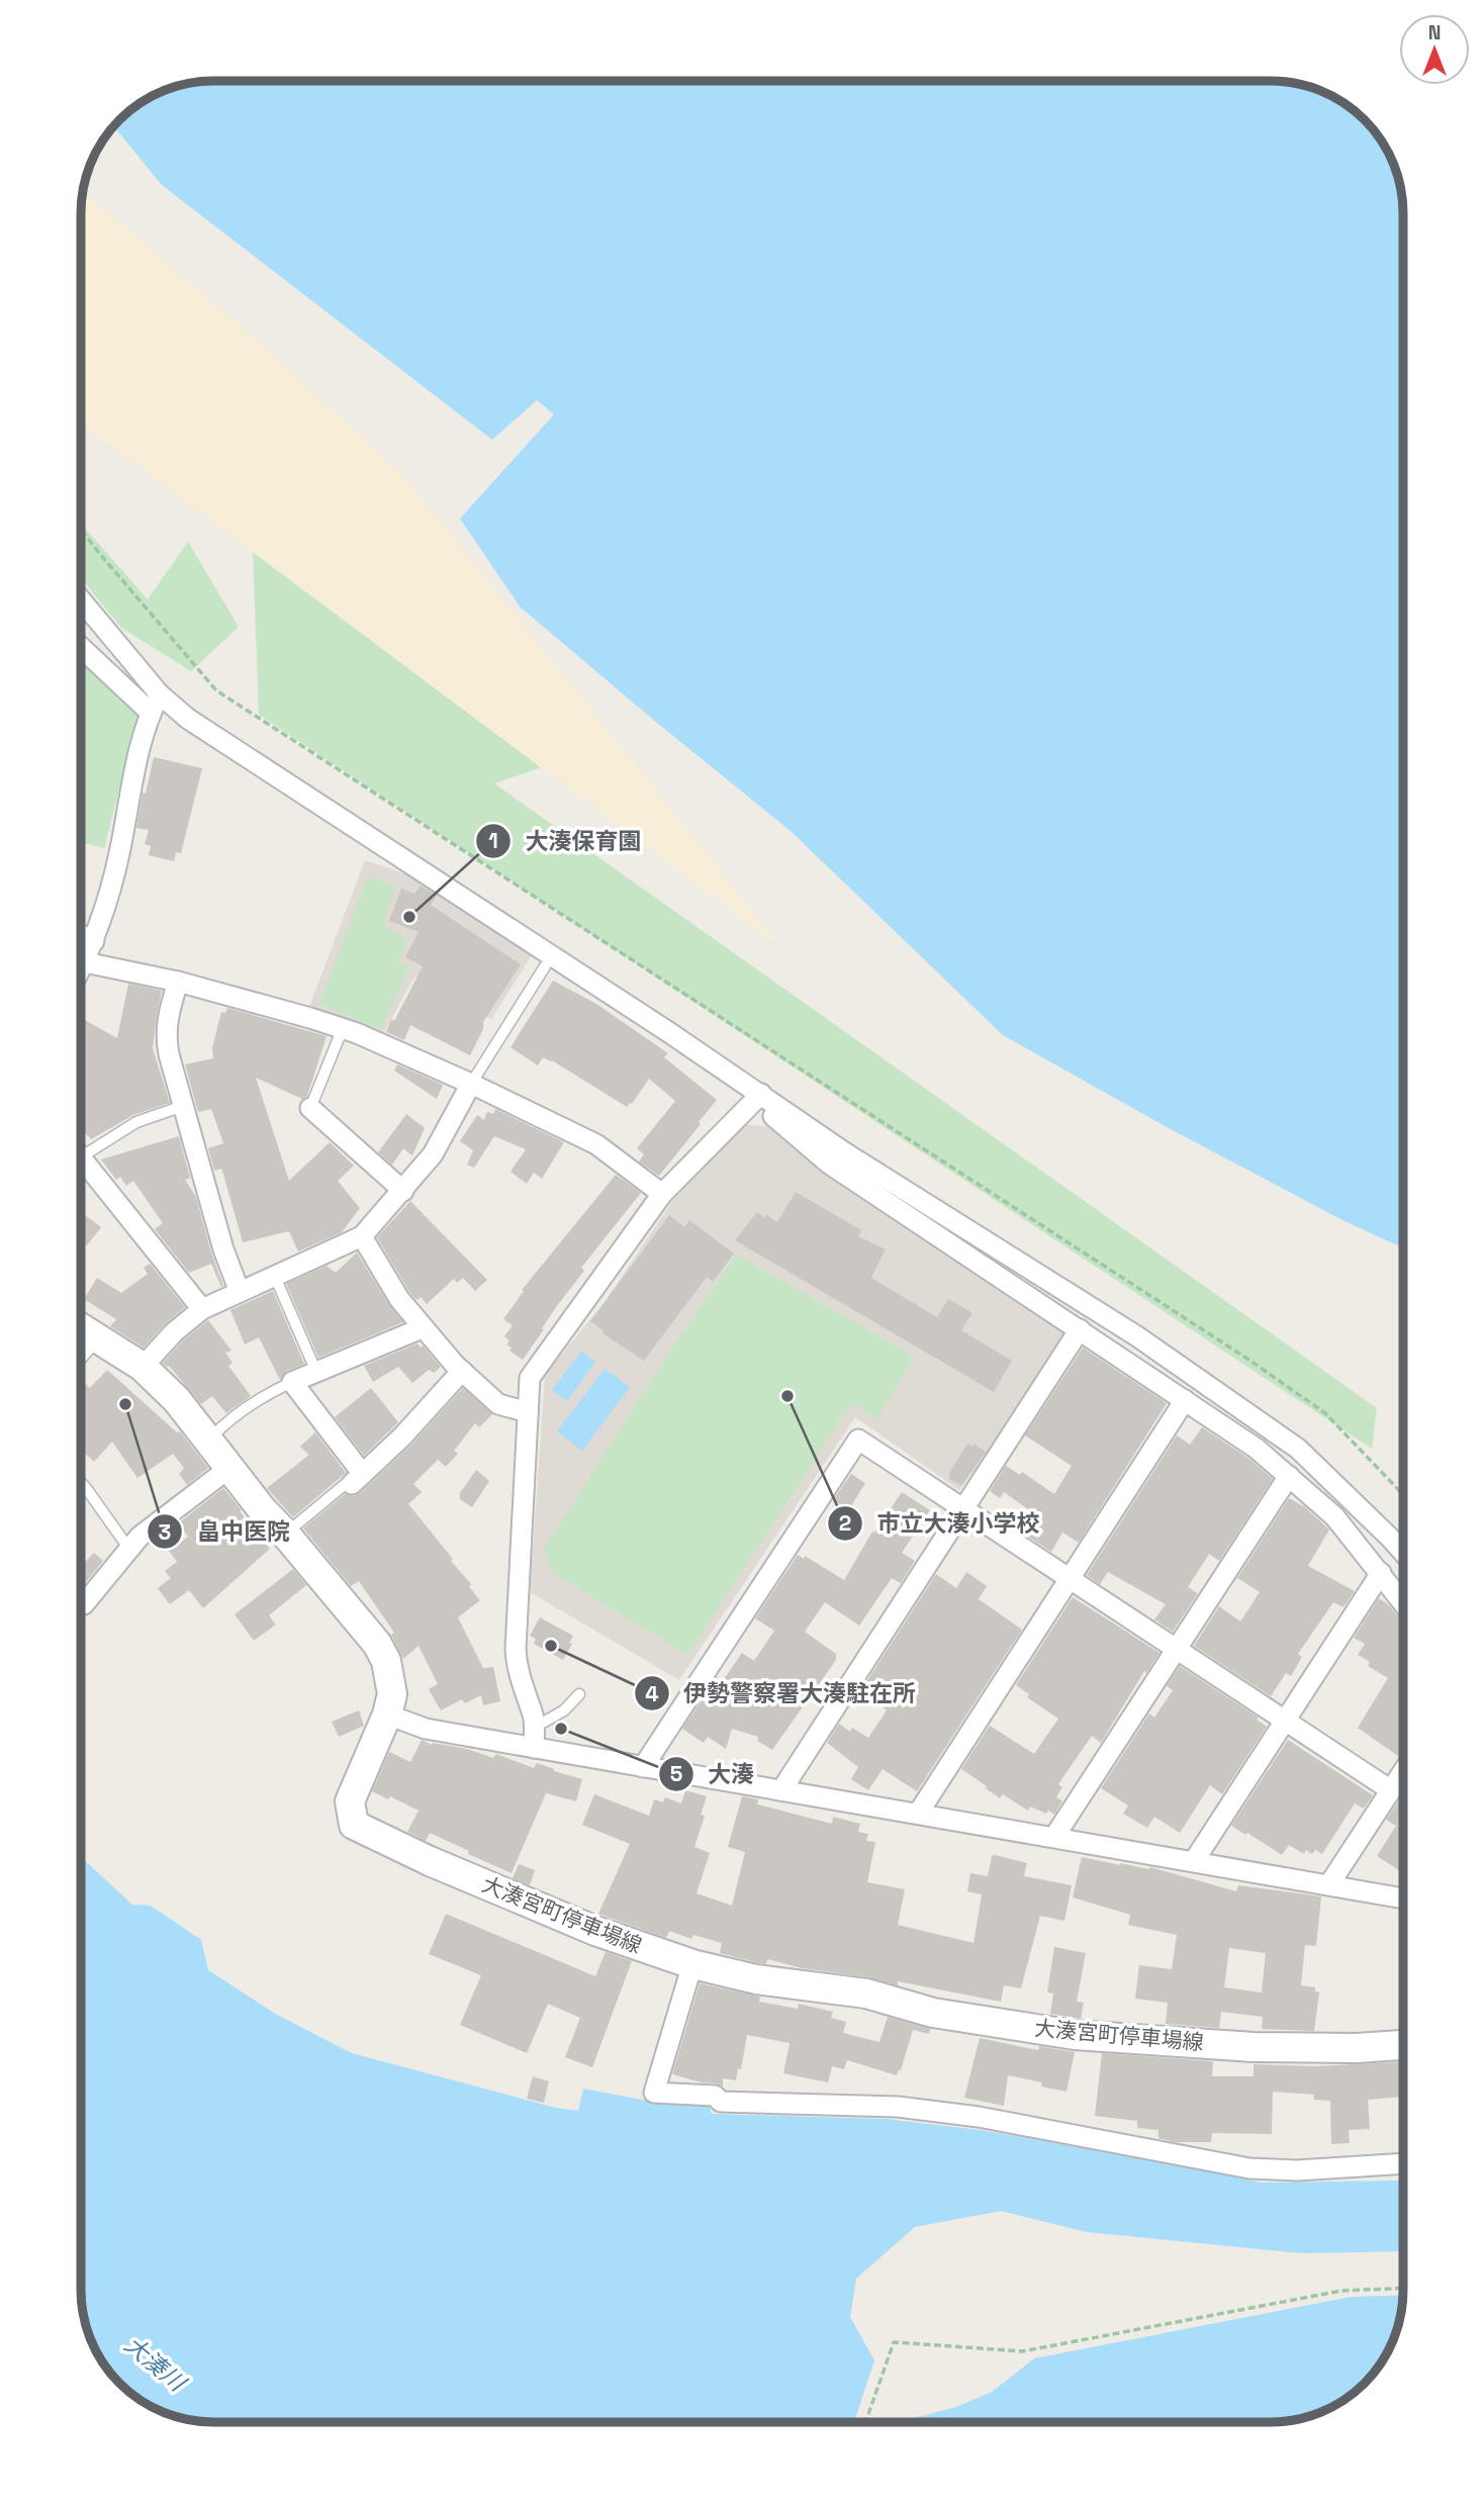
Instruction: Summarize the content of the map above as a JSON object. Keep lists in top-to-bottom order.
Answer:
{
  "streets": {
    "main road": ["大湊宮町停車場線"]
  },
  "water": ["大湊川"],
  "places": [
    "大湊保育園",
    "市立大湊小学校",
    "畠中医院",
    "伊勢警察署大湊駐在所",
    "大湊"
  ],
  "north": "top"
}
